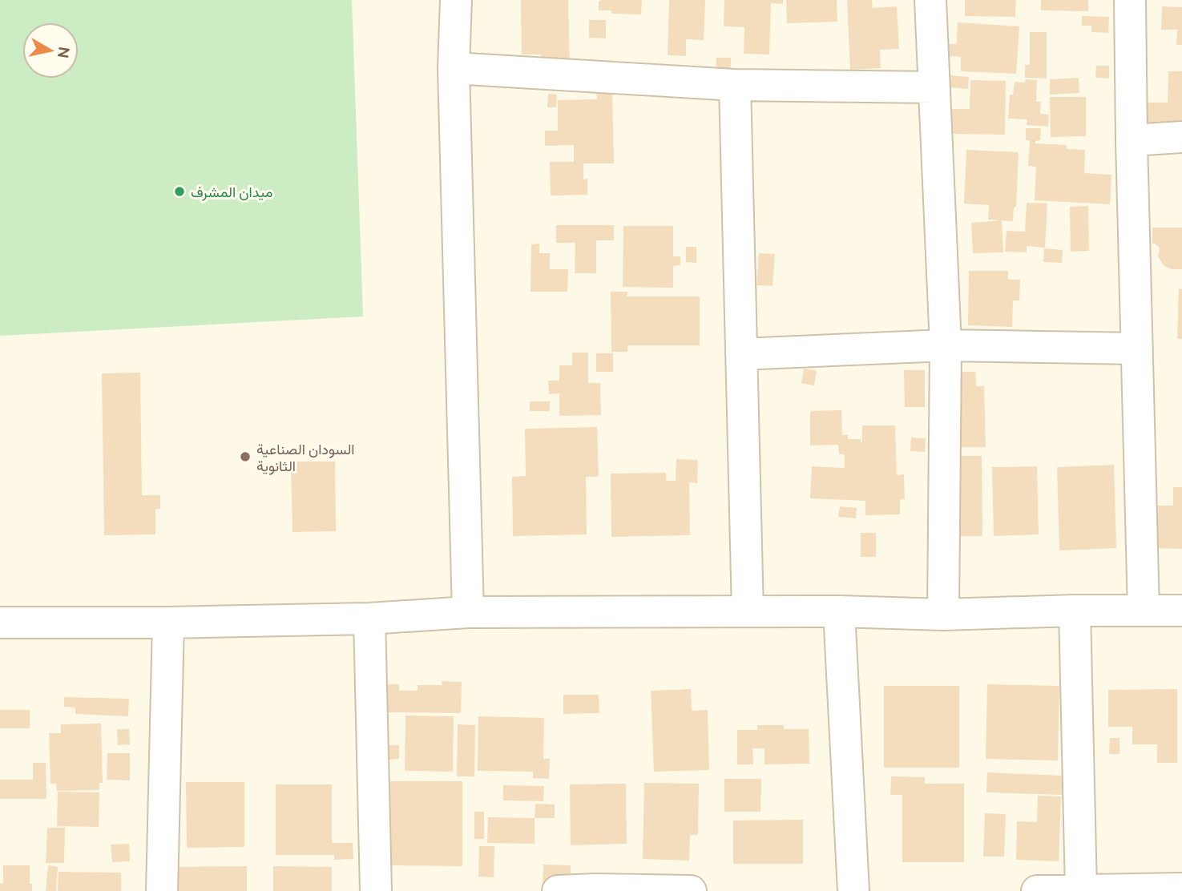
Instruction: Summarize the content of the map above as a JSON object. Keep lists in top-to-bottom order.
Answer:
{
  "places": ["ميدان المشرف", "السودان الصناعية الثانوية"],
  "north": "right"
}
